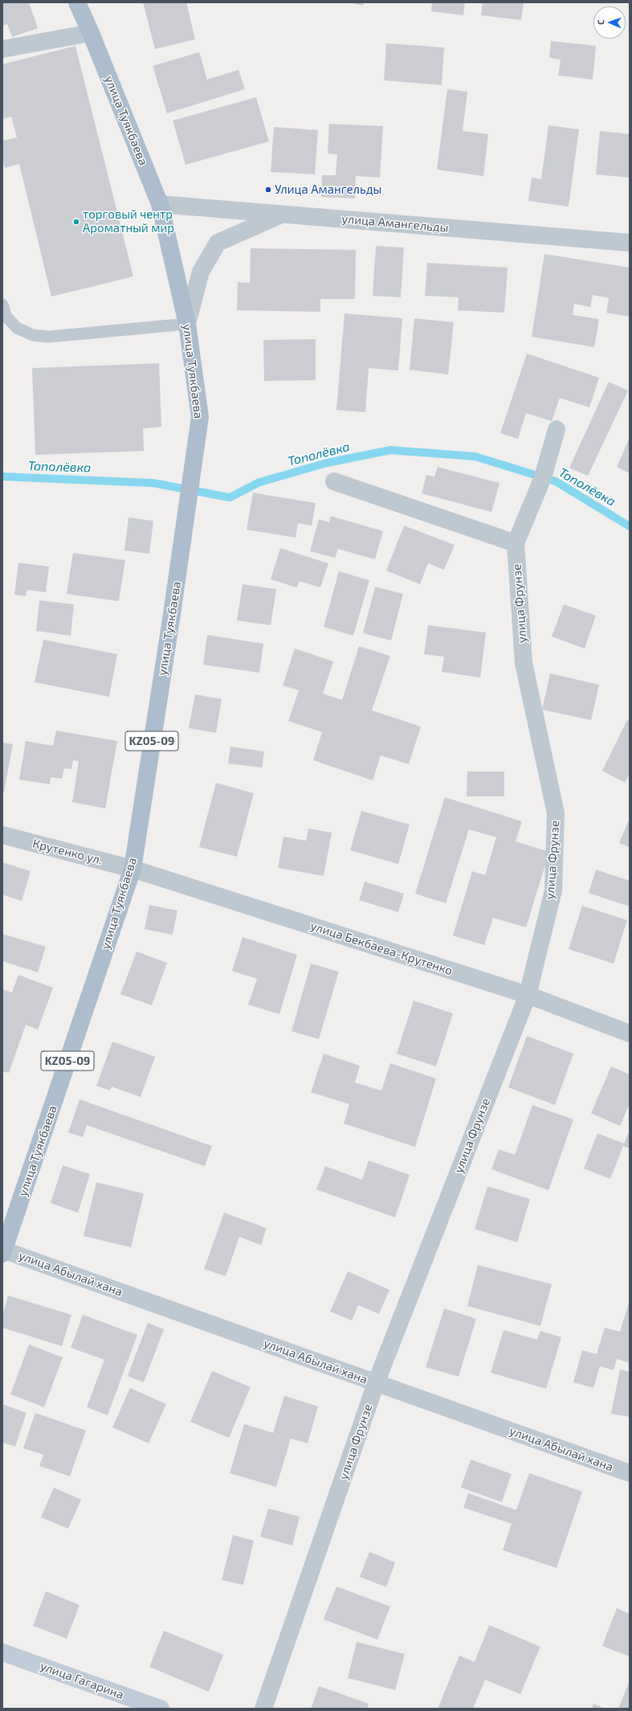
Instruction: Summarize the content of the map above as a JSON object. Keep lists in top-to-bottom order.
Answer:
{
  "streets": {
    "main road": ["улица Туякбаева", "KZ05-09", "улица Гагарина"],
    "street": [
      "улица Амангельды",
      "улица Фрунзе",
      "Крутенко ул.",
      "улица Бекбаева-Крутенко",
      "улица Абылай хана"
    ]
  },
  "crossings": [
    ["улица Туякбаева", "улица Амангельды"],
    ["улица Туякбаева", "Крутенко ул."],
    ["улица Туякбаева", "улица Бекбаева-Крутенко"],
    ["улица Туякбаева", "улица Абылай хана"],
    ["улица Фрунзе", "улица Бекбаева-Крутенко"],
    ["улица Фрунзе", "улица Абылай хана"],
    ["Крутенко ул.", "улица Бекбаева-Крутенко"]
  ],
  "water": ["Тополёвка"],
  "places": ["Улица Амангельды", "торговый чентр Ароматный мир"],
  "north": "left"
}
